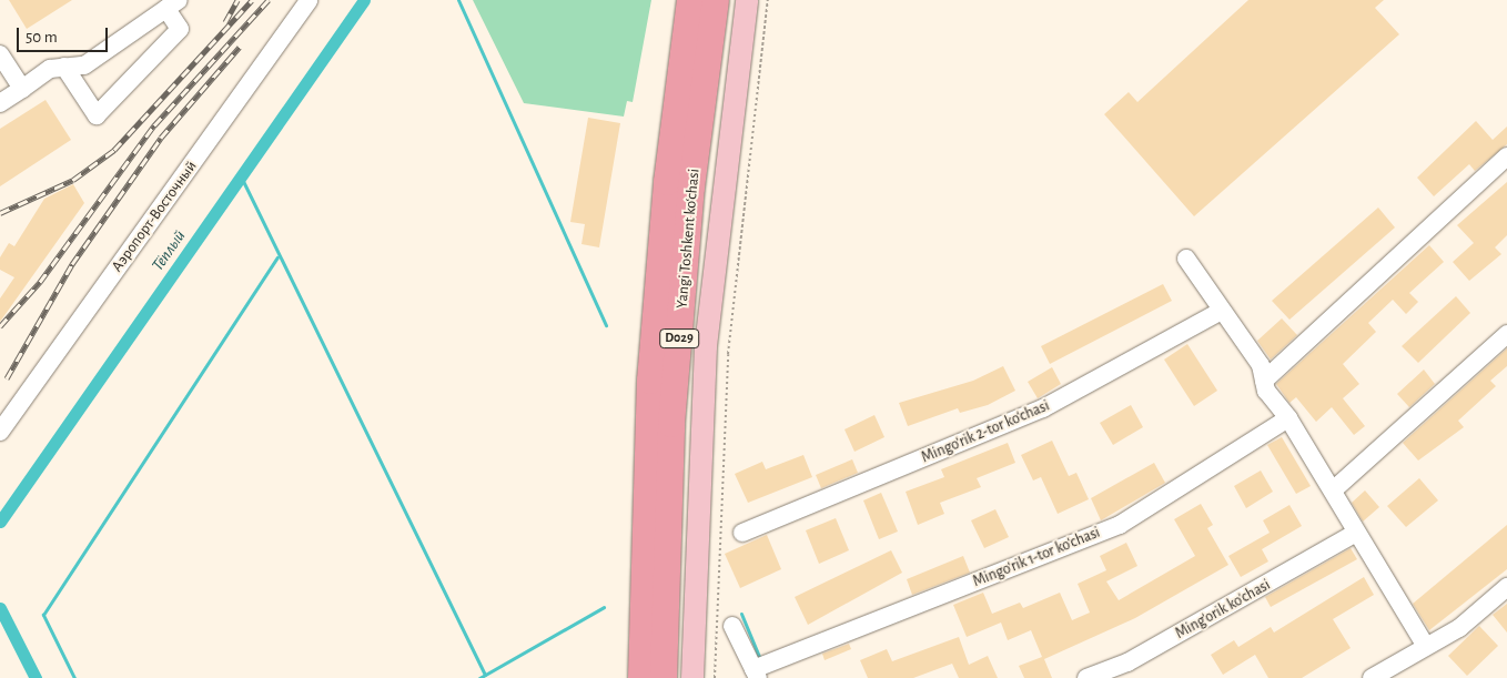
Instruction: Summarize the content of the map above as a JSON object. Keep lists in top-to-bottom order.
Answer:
{
  "streets": {
    "highway": ["Yangi Toshkent ko‘chasi", "D029"],
    "street": [
      "Аэропорт-Восточный",
      "Mingo‘rik 2-tor ko‘chasi",
      "Mingo‘rik 1-tor ko‘chasi",
      "Ming'orik ko'chasi"
    ]
  },
  "water": ["Тёплый"],
  "scale_bar": "50 m"
}
